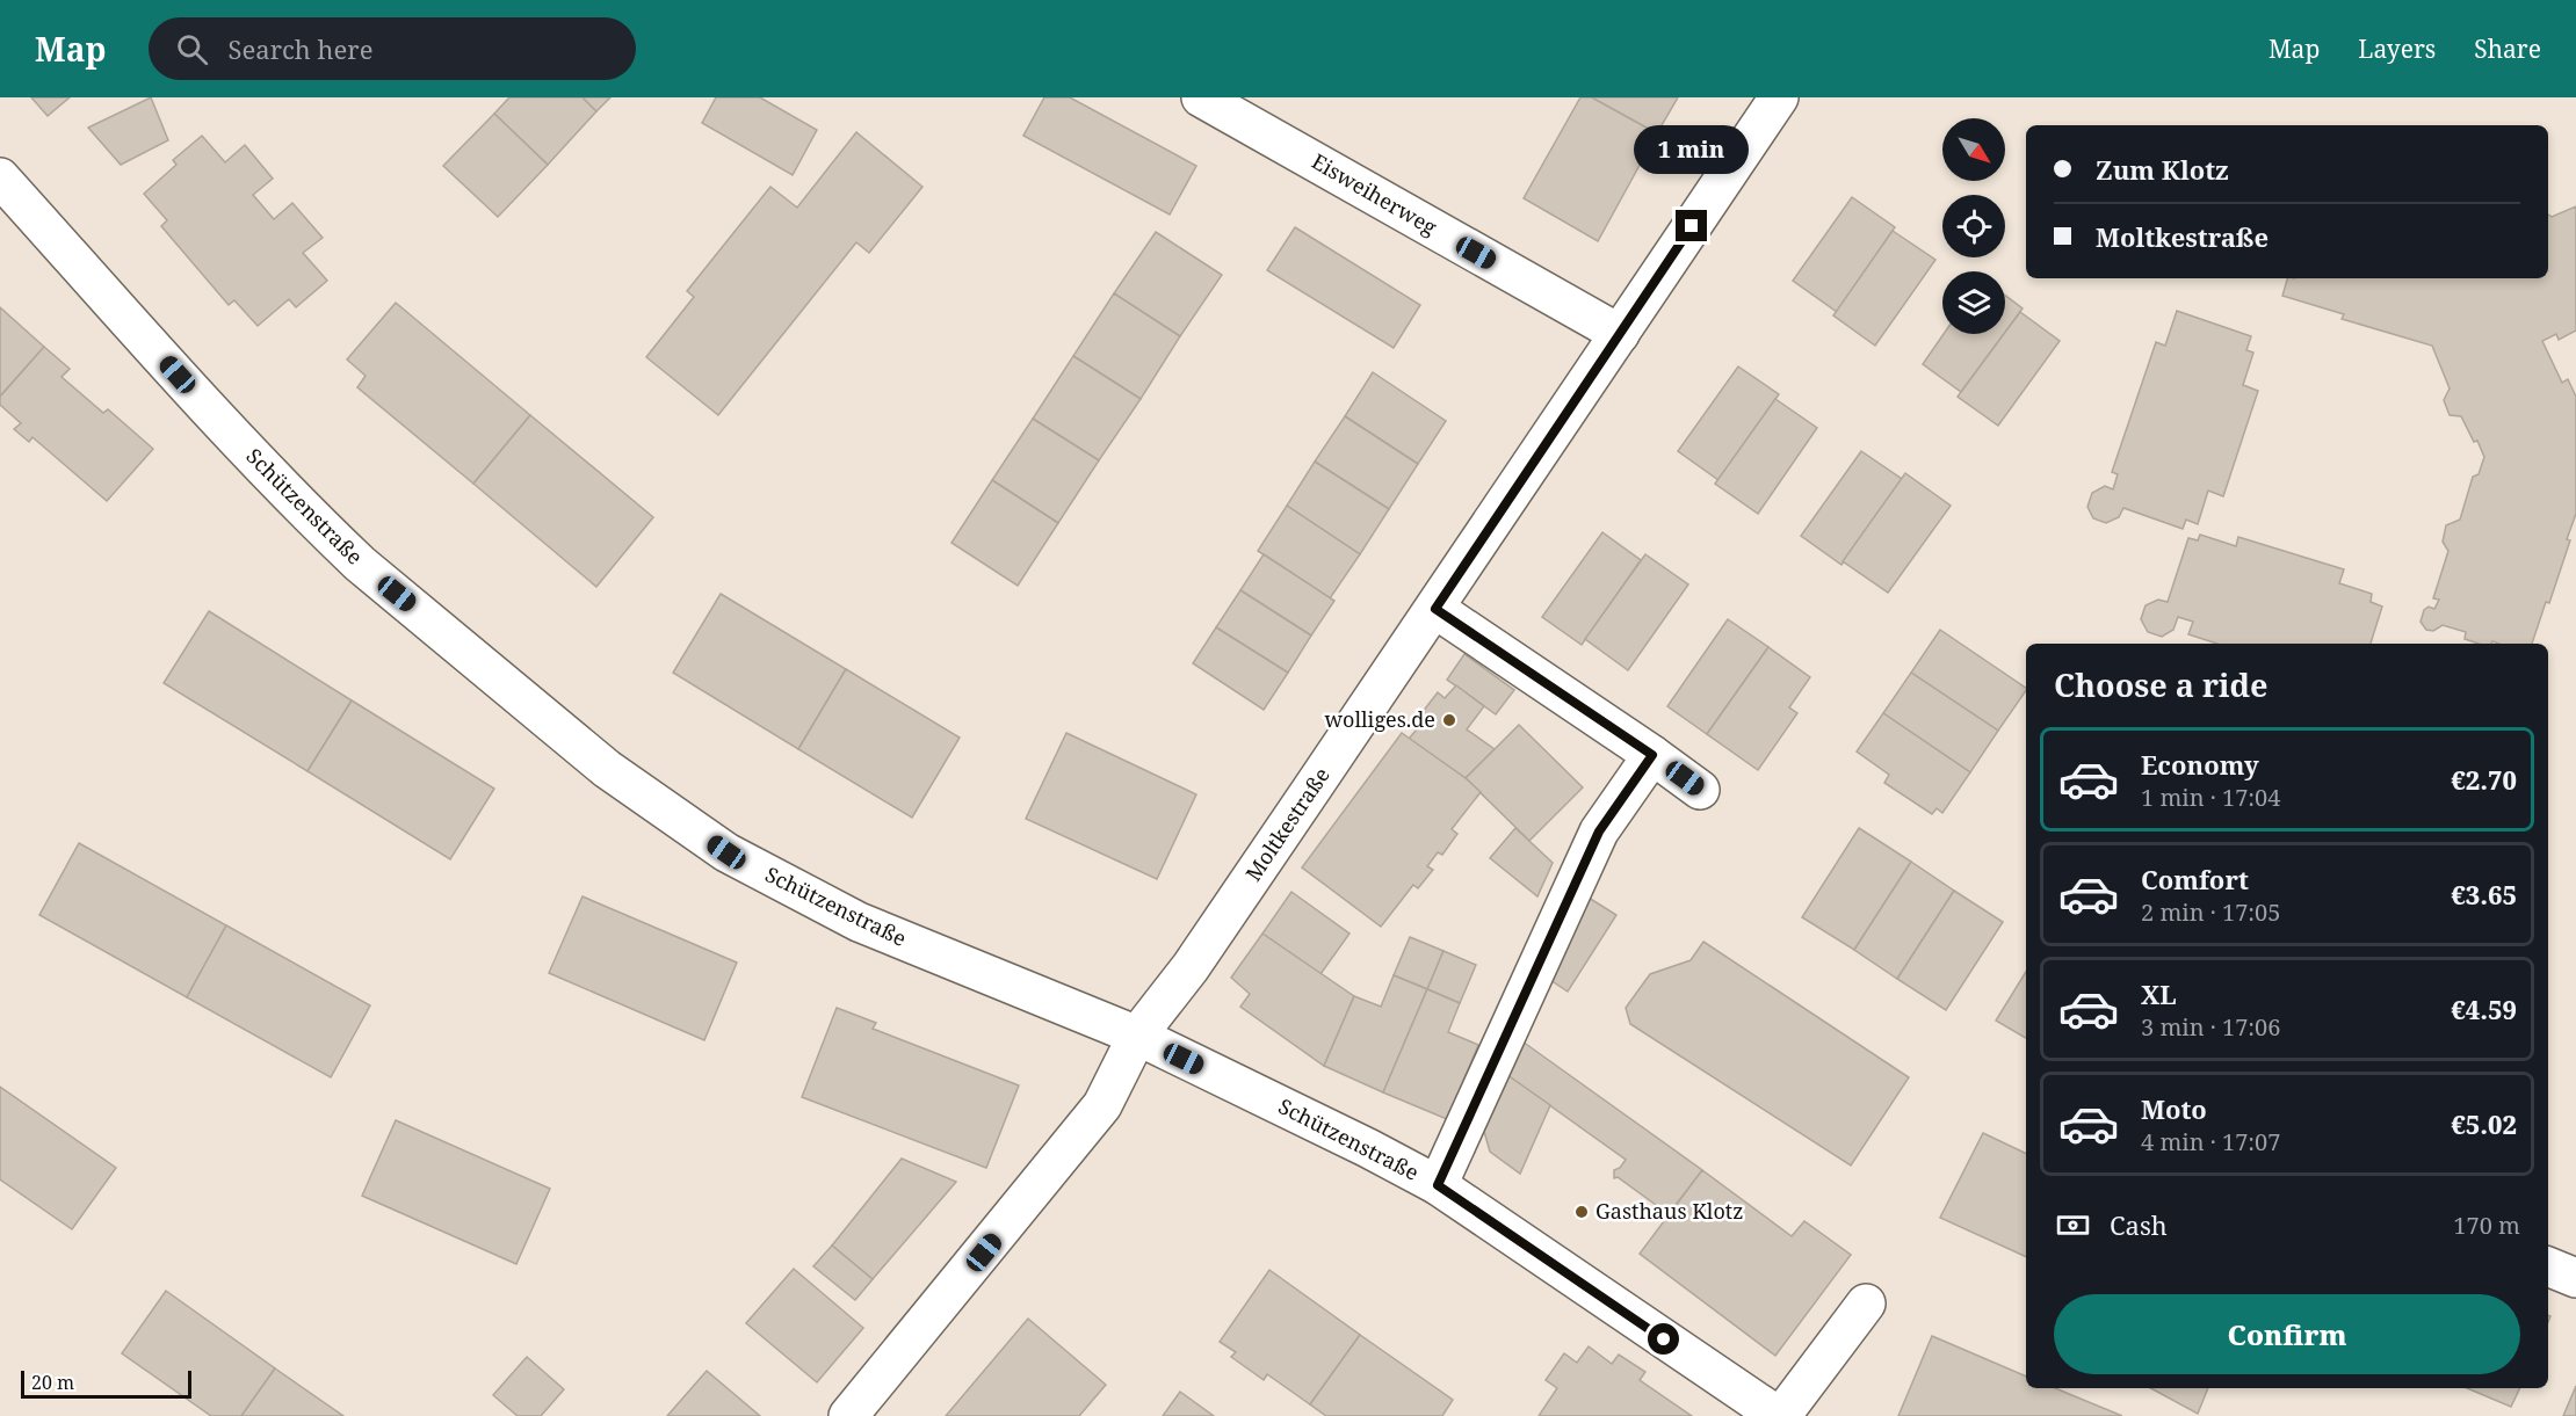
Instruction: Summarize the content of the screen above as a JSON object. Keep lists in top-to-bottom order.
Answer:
{
  "streets": {
    "street": ["Eisweiherweg", "Schützenstraße", "Moltkestraße"]
  },
  "crossings": [
    ["Eisweiherweg", "Moltkestraße"],
    ["Schützenstraße", "Moltkestraße"]
  ],
  "places": ["wolliges.de", "Gasthaus Klotz"],
  "scale_bar": "20 m",
  "north": "bottom right",
  "page": {
    "header": "Map",
    "search": "Search here",
    "nav": ["Map", "Layers", "Share"],
    "bubble": "1 min",
    "banner": ["Zum Klotz", "Moltkestraße"],
    "heading": "Choose a ride",
    "list": [
      {
        "name": "Economy",
        "note": "1 min · 17:04",
        "value": "€2.70"
      },
      {
        "name": "Comfort",
        "note": "2 min · 17:05",
        "value": "€3.65"
      },
      {
        "name": "XL",
        "note": "3 min · 17:06",
        "value": "€4.59"
      },
      {
        "name": "Moto",
        "note": "4 min · 17:07",
        "value": "€5.02"
      }
    ],
    "pay": ["Cash", "170 m"],
    "buttons": "Confirm",
    "scale": "20 m"
  }
}
